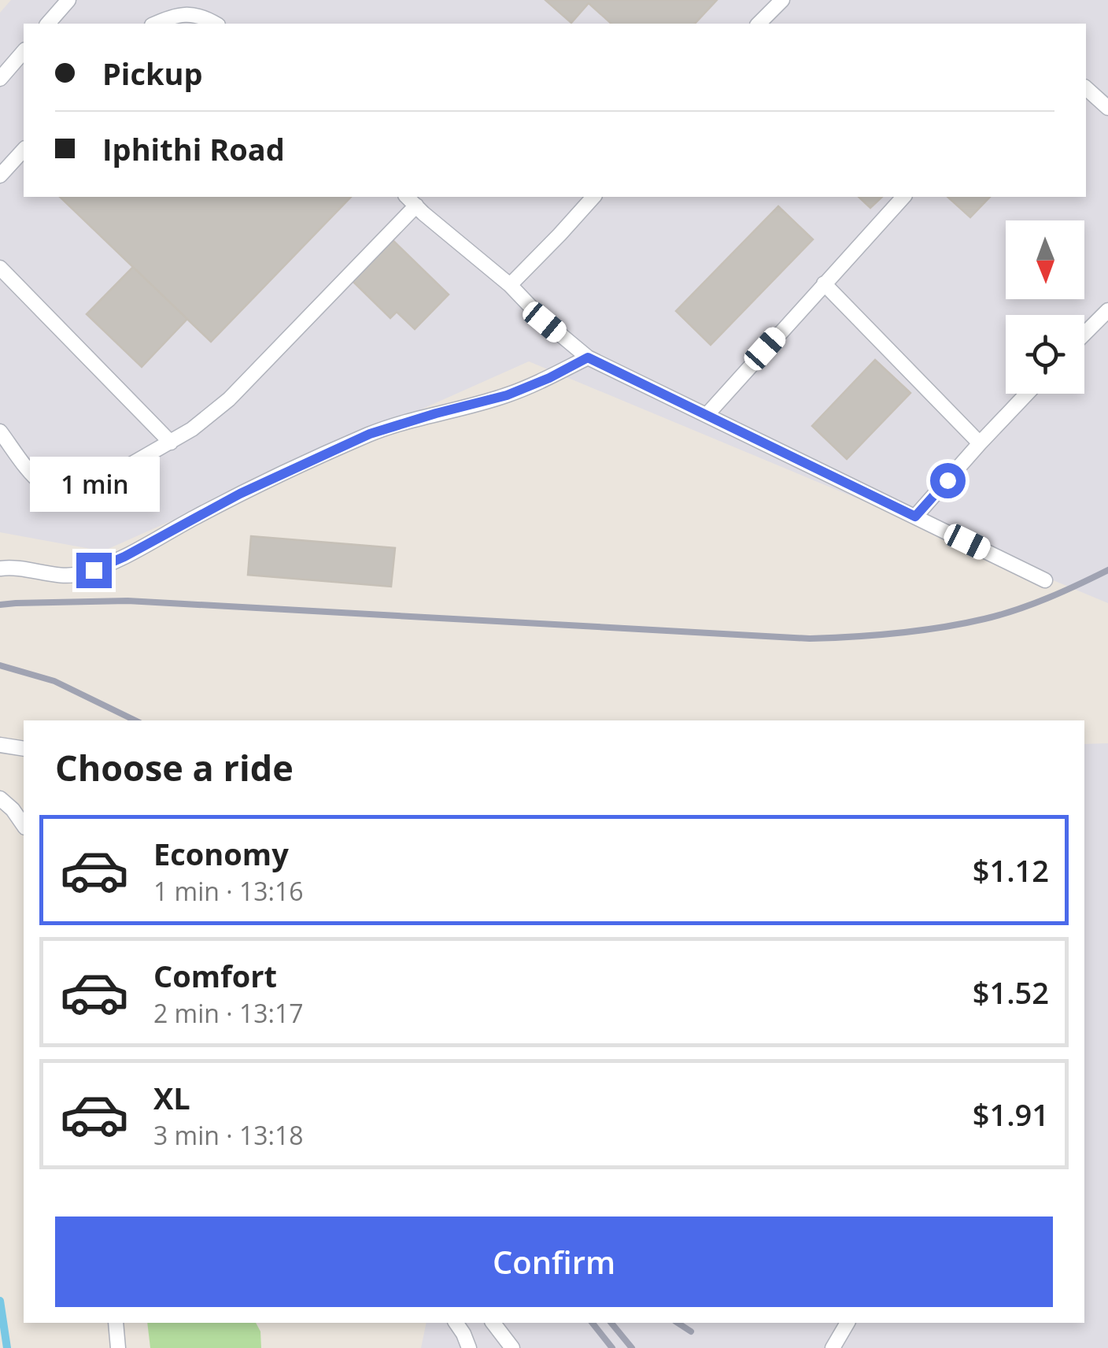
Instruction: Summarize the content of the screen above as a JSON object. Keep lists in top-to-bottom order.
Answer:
{
  "north": "bottom",
  "page": {
    "banner": ["Pickup", "Iphithi Road"],
    "bubble": "1 min",
    "heading": "Choose a ride",
    "list": [
      {
        "name": "Economy",
        "note": "1 min · 13:16",
        "value": "$1.12"
      },
      {
        "name": "Comfort",
        "note": "2 min · 13:17",
        "value": "$1.52"
      },
      {
        "name": "XL",
        "note": "3 min · 13:18",
        "value": "$1.91"
      }
    ],
    "buttons": "Confirm"
  }
}
